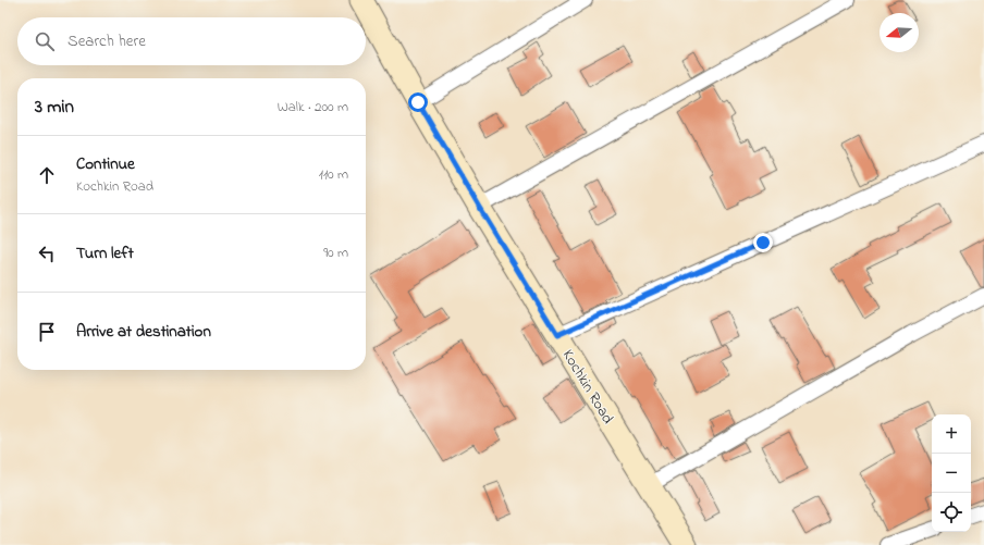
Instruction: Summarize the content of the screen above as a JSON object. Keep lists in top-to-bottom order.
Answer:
{
  "streets": {
    "main road": ["Kochkin Road"]
  },
  "north": "left",
  "page": {
    "search": "Search here",
    "heading": ["3 min", "Walk · 200 m"],
    "list": [
      ["Continue", "Kochkin Road", "110 m"],
      ["Turn left", "90 m"],
      "Arrive at destination"
    ],
    "map_buttons": ["+", "−"]
  }
}
